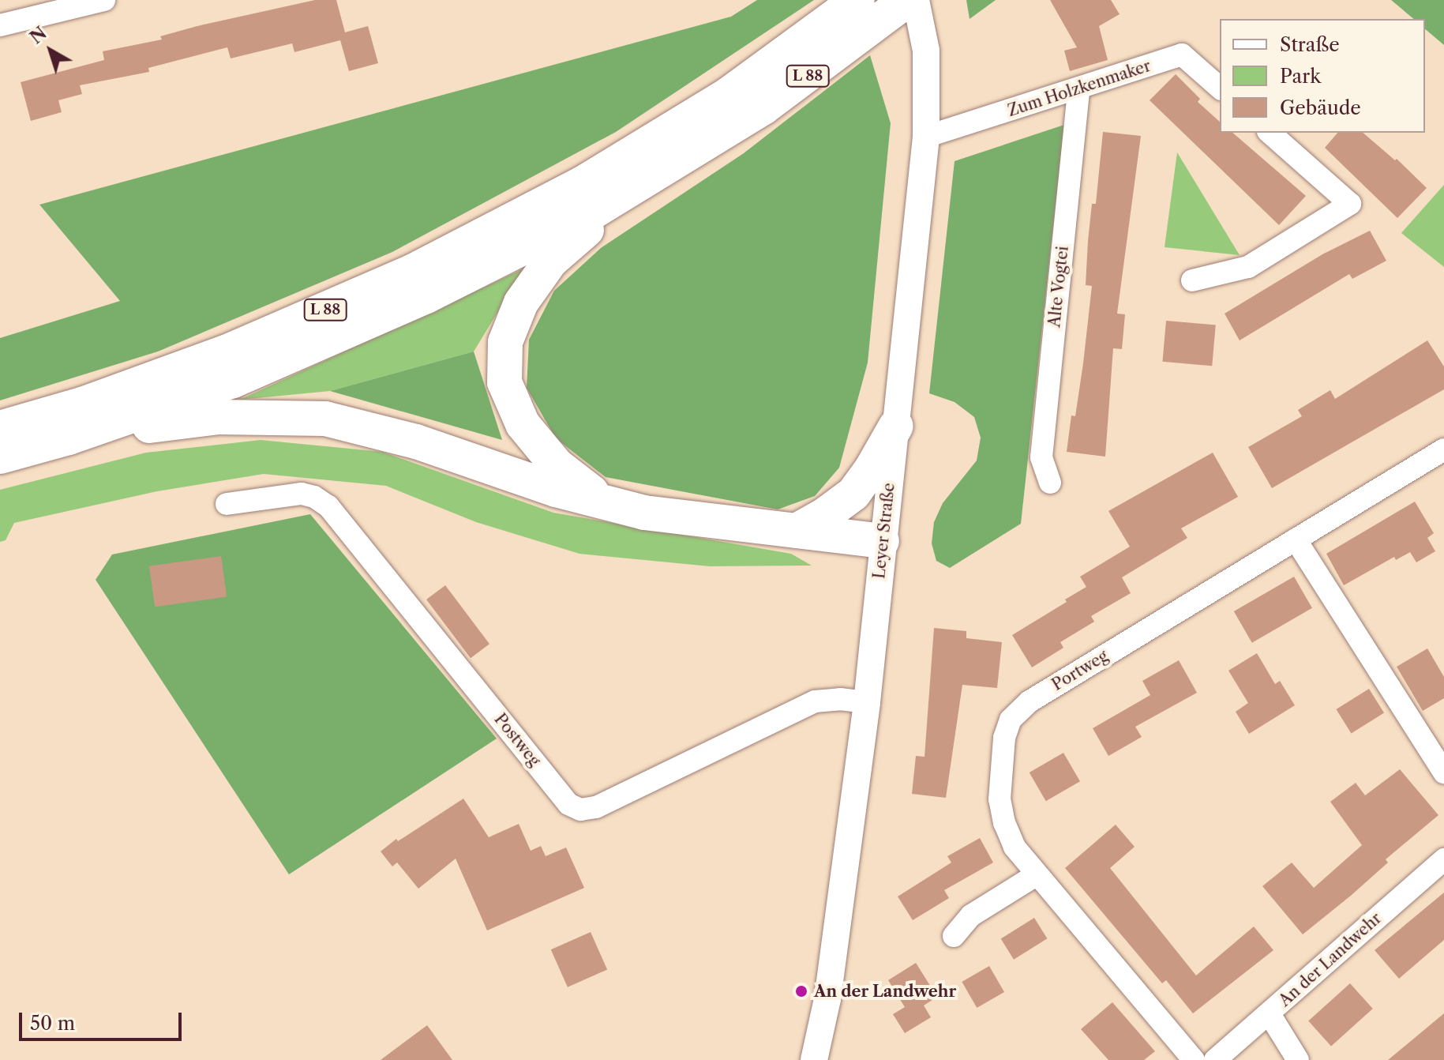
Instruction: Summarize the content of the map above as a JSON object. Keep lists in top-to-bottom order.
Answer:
{
  "streets": {
    "highway": ["L 88"],
    "street": [
      "Zum Holzkenmaker",
      "Alte Vogtei",
      "Leyer Straße",
      "Portweg",
      "Postweg",
      "An der Landwehr"
    ]
  },
  "crossings": [
    ["Zum Holzkenmaker", "Alte Vogtei"],
    ["Zum Holzkenmaker", "Leyer Straße"],
    ["Leyer Straße", "Postweg"]
  ],
  "places": ["An der Landwehr"],
  "legend": ["Straße", "Park", "Gebäude"],
  "scale_bar": "50 m",
  "north": "top left"
}
